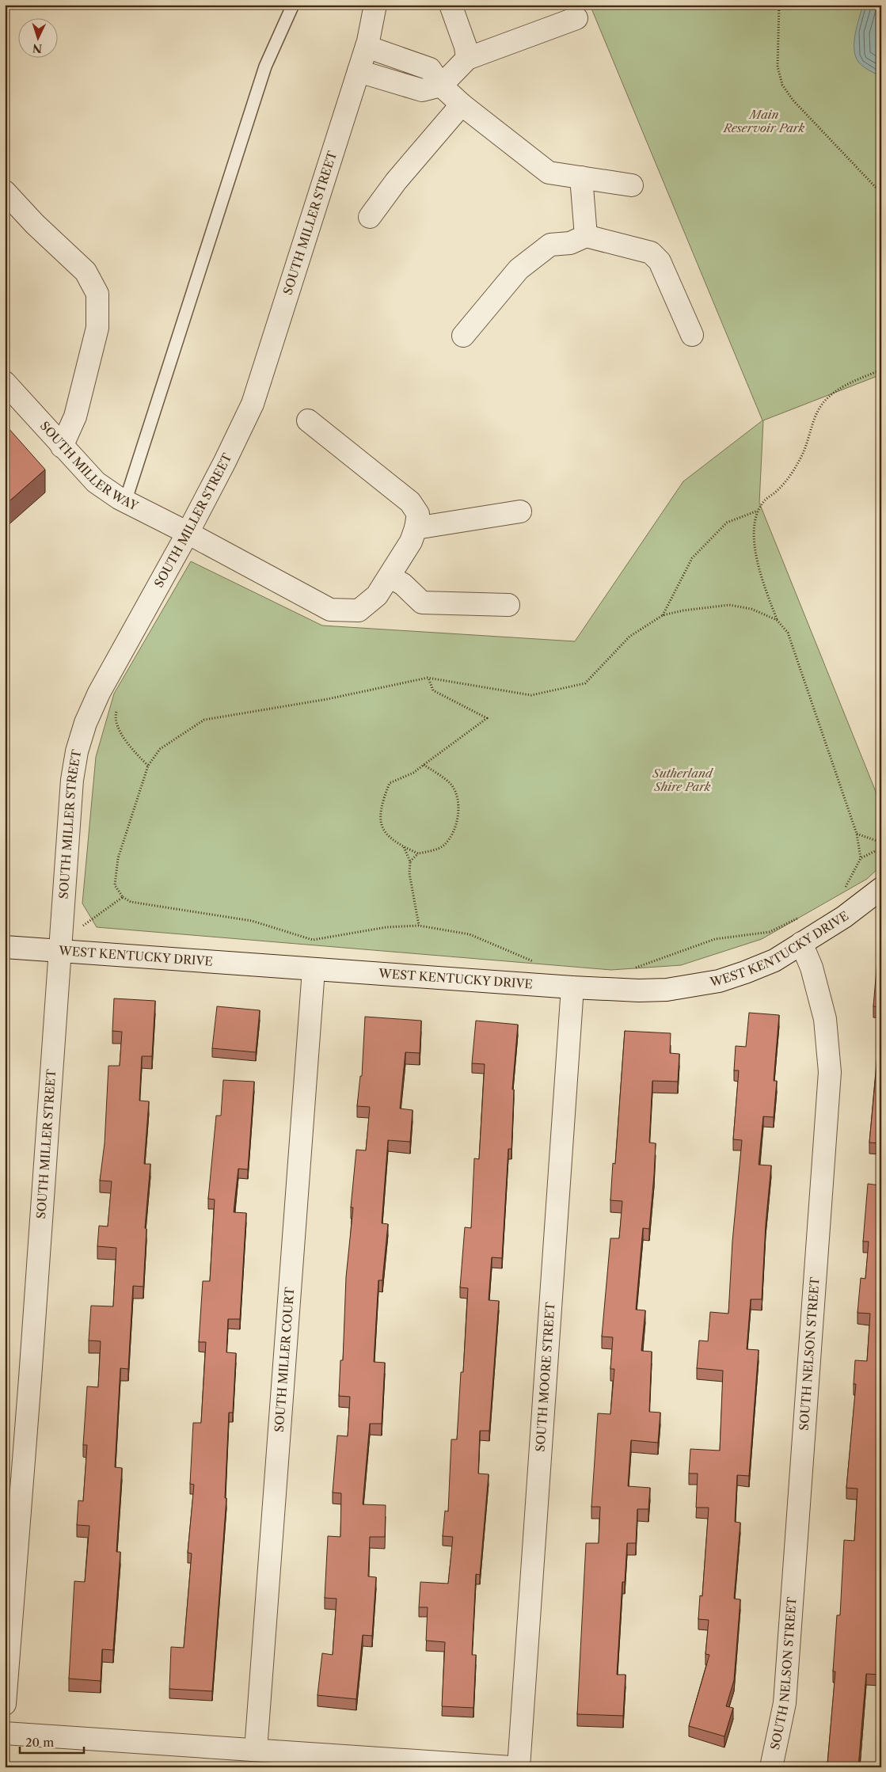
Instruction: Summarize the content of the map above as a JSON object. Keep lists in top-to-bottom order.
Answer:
{
  "streets": {
    "street": [
      "SOUTH MILLER STREET",
      "SOUTH MILLER WAY",
      "WEST KENTUCKY DRIVE",
      "SOUTH NELSON STREET",
      "SOUTH MILLER COURT",
      "SOUTH MOORE STREET"
    ]
  },
  "crossings": [
    ["SOUTH MILLER STREET", "SOUTH MILLER WAY"],
    ["SOUTH MILLER STREET", "WEST KENTUCKY DRIVE"],
    ["WEST KENTUCKY DRIVE", "SOUTH NELSON STREET"],
    ["WEST KENTUCKY DRIVE", "SOUTH MILLER COURT"],
    ["WEST KENTUCKY DRIVE", "SOUTH MOORE STREET"]
  ],
  "parks": ["Main Reservoir Park", "Sutherland Shire Park"],
  "scale_bar": "20 m",
  "north": "bottom"
}
